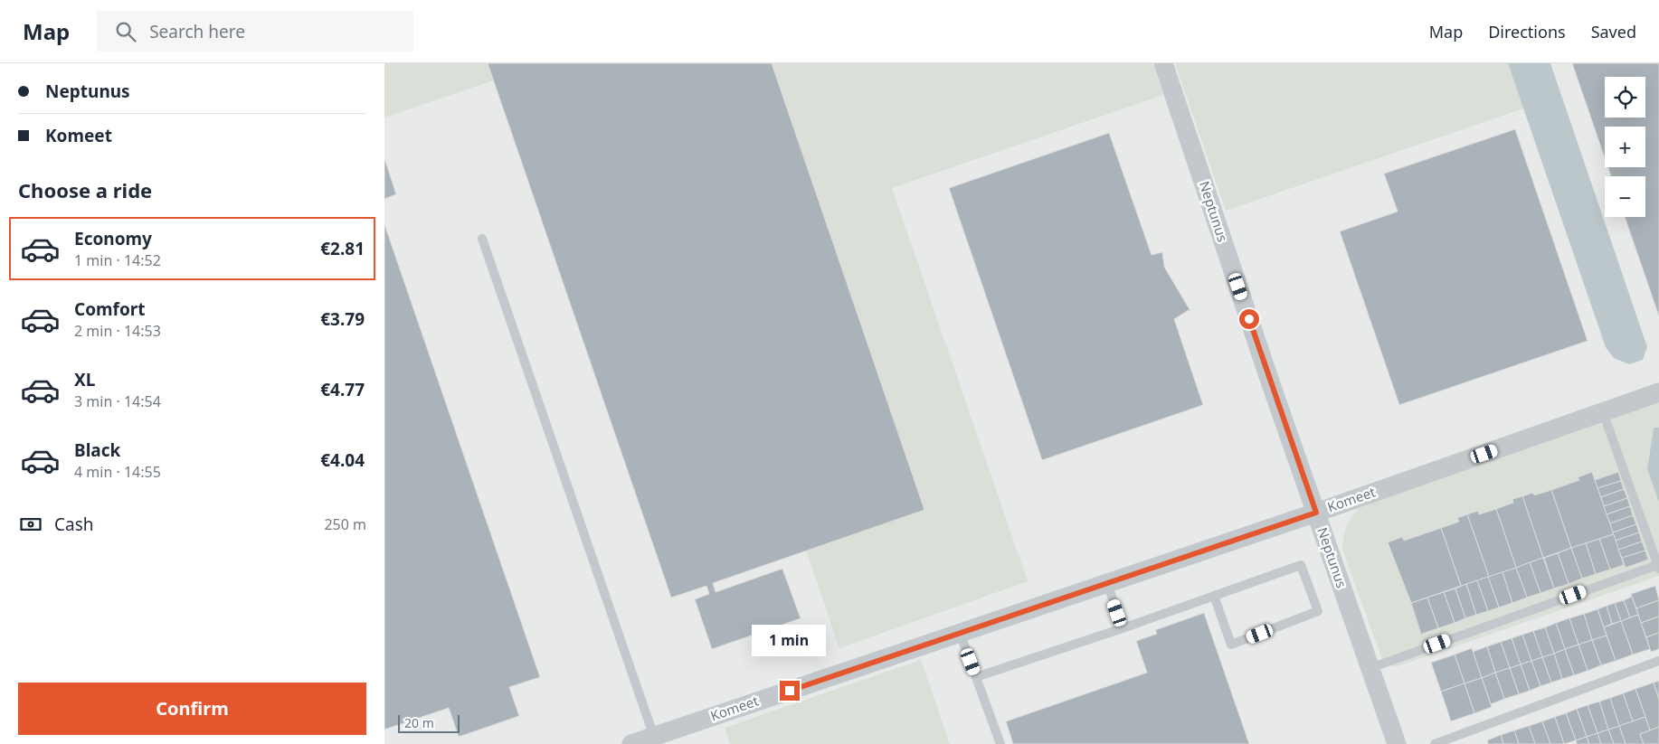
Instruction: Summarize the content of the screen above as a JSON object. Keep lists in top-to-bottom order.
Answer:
{
  "streets": {
    "street": ["Neptunus", "Komeet"]
  },
  "crossings": [
    ["Neptunus", "Komeet"]
  ],
  "scale_bar": "20 m",
  "page": {
    "header": "Map",
    "search": "Search here",
    "nav": ["Map", "Directions", "Saved"],
    "banner": ["Neptunus", "Komeet"],
    "map_buttons": ["+", "−"],
    "heading": "Choose a ride",
    "list": [
      {
        "name": "Economy",
        "note": "1 min · 14:52",
        "value": "€2.81"
      },
      {
        "name": "Comfort",
        "note": "2 min · 14:53",
        "value": "€3.79"
      },
      {
        "name": "XL",
        "note": "3 min · 14:54",
        "value": "€4.77"
      },
      {
        "name": "Black",
        "note": "4 min · 14:55",
        "value": "€4.04"
      }
    ],
    "pay": ["Cash", "250 m"],
    "bubble": "1 min",
    "buttons": "Confirm",
    "scale": "20 m"
  }
}
